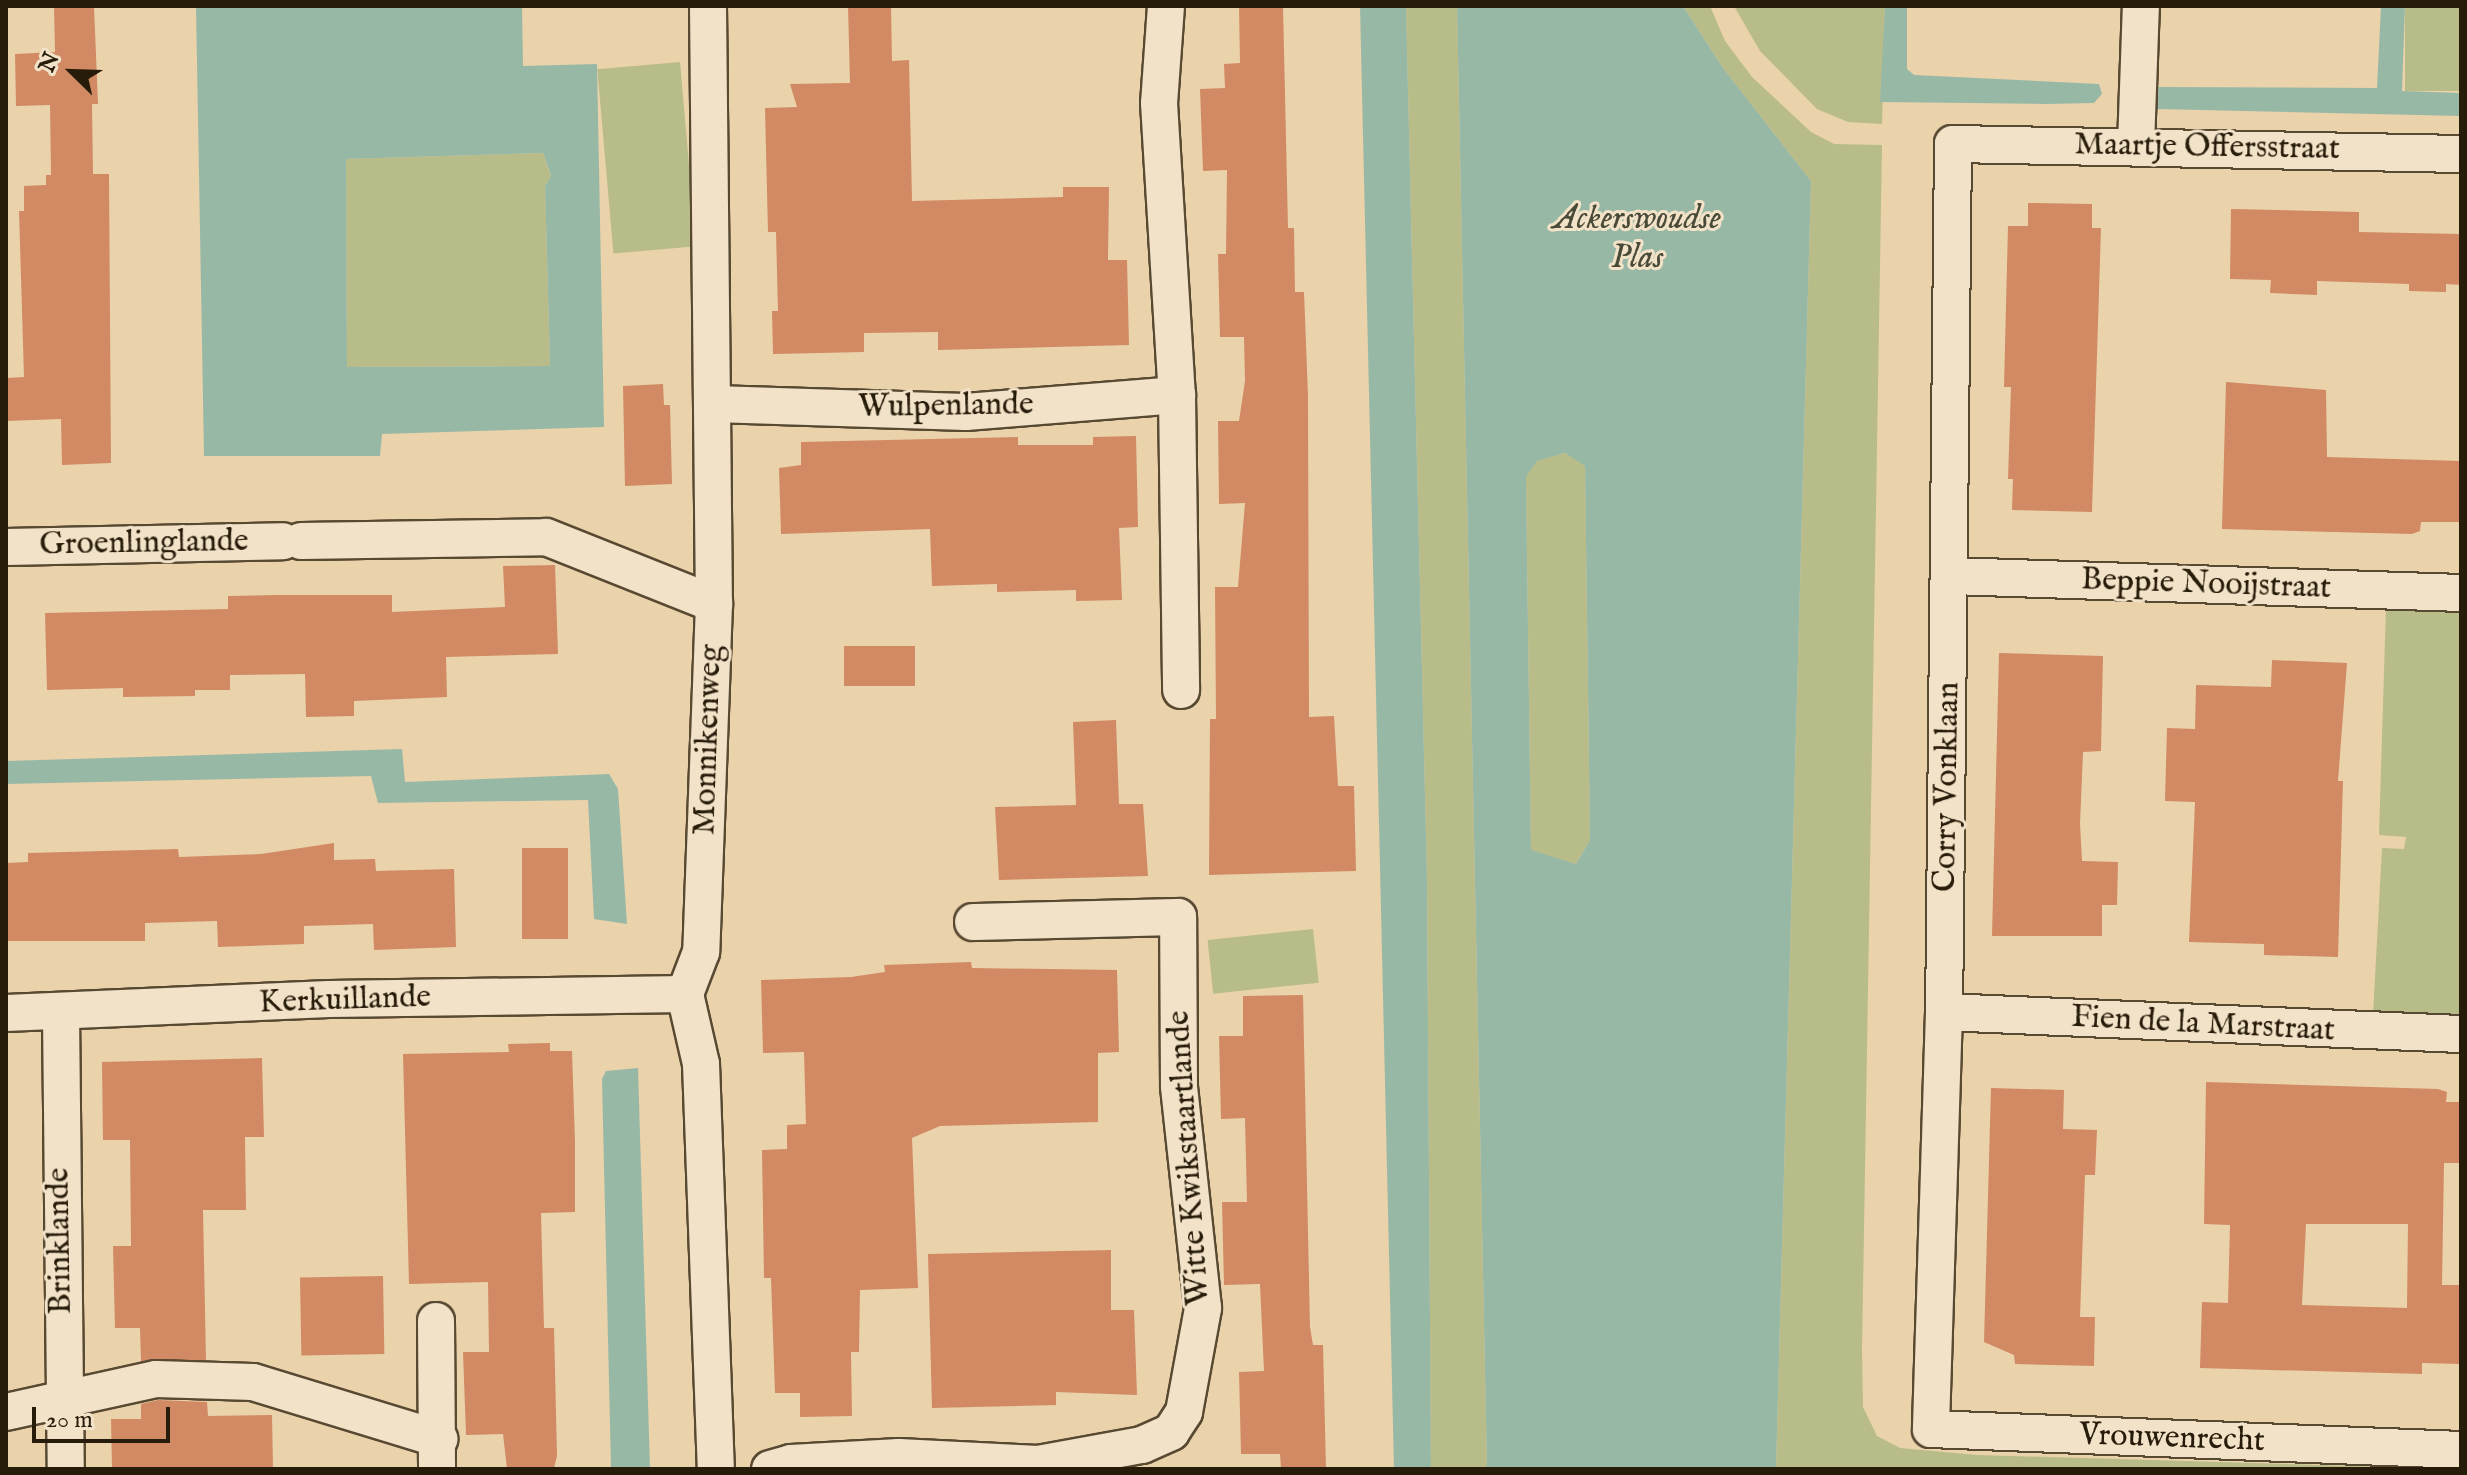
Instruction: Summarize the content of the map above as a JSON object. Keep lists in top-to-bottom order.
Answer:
{
  "streets": {
    "street": [
      "Maartje Offersstraat",
      "Wulpenlande",
      "Groenlinglande",
      "Beppie Nooijstraat",
      "Monnikenweg",
      "Corry Vonklaan",
      "Kerkuillande",
      "Fien de la Marstraat",
      "Witte Kwikstaartlande",
      "Brinklande",
      "Vrouwenrecht"
    ]
  },
  "crossings": [
    ["Maartje Offersstraat", "Corry Vonklaan"],
    ["Wulpenlande", "Monnikenweg"],
    ["Groenlinglande", "Monnikenweg"],
    ["Beppie Nooijstraat", "Corry Vonklaan"],
    ["Monnikenweg", "Kerkuillande"],
    ["Corry Vonklaan", "Fien de la Marstraat"],
    ["Corry Vonklaan", "Vrouwenrecht"],
    ["Kerkuillande", "Brinklande"]
  ],
  "water": ["Ackerswoudse Plas"],
  "scale_bar": "20 m",
  "north": "top left"
}
